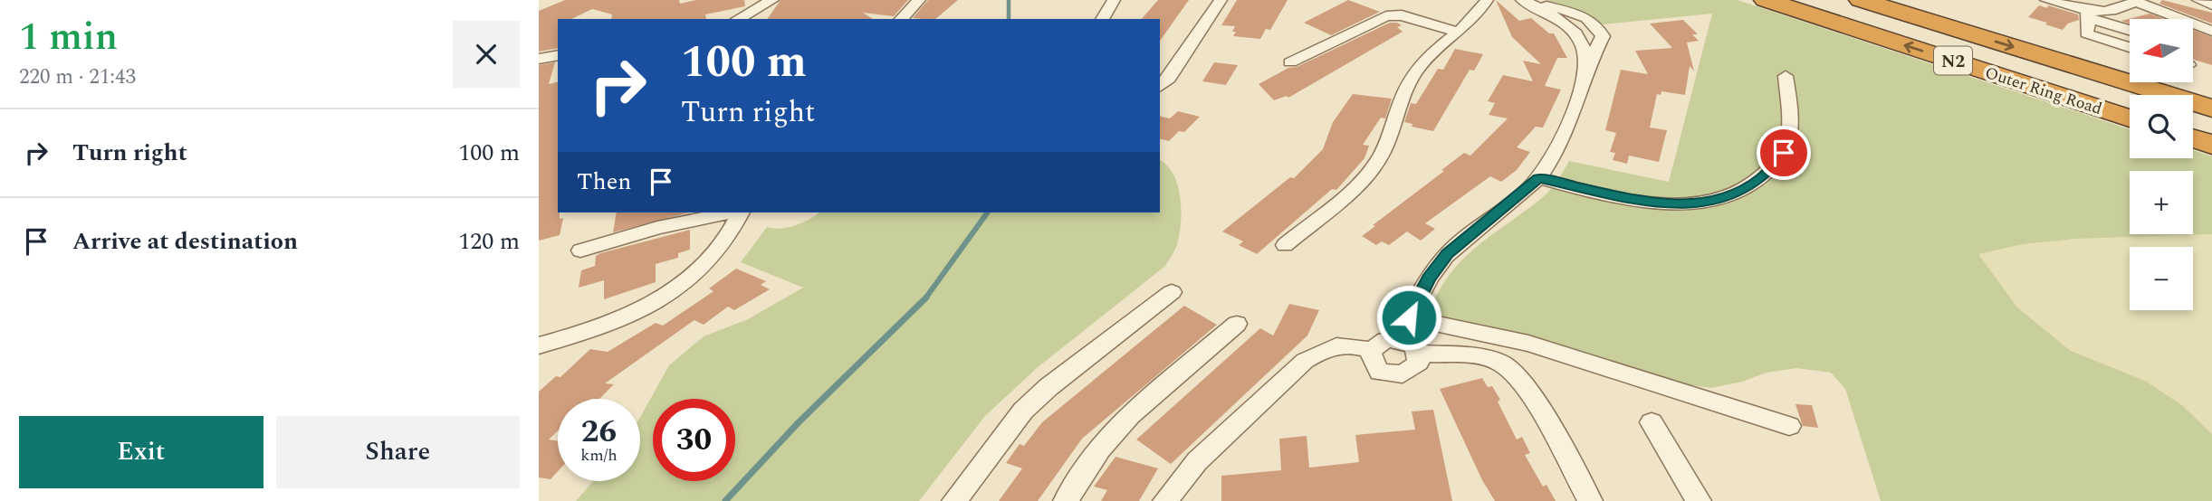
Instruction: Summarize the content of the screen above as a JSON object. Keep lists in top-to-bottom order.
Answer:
{
  "streets": {
    "highway": ["N2", "Outer Ring Road"]
  },
  "north": "left",
  "page": {
    "heading": ["1 min", "220 m · 21:43"],
    "map_buttons": ["+", "−"],
    "turn": ["100 m", "Turn right"],
    "list": [
      {
        "name": "Turn right",
        "value": "100 m"
      },
      {
        "name": "Arrive at destination",
        "value": "120 m"
      }
    ],
    "then": "Then",
    "speed": "26 km/h",
    "limit": "30",
    "buttons": ["Exit", "Share"]
  }
}
